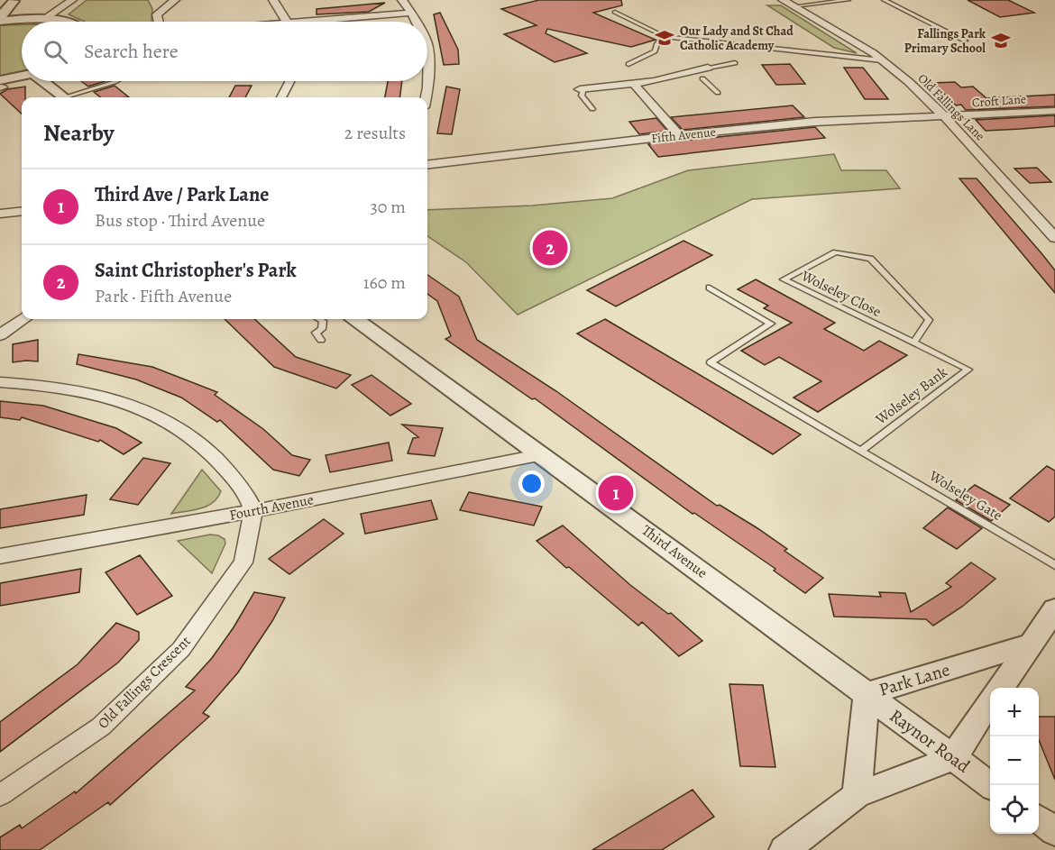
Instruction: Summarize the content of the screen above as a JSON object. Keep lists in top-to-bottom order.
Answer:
{
  "streets": {
    "street": [
      "Croft Lane",
      "Old Fallings Lane",
      "Fifth Avenue",
      "Fourth Avenue",
      "Third Avenue",
      "Park Lane",
      "Old Fallings Crescent",
      "Raynor Road"
    ],
    "lane": ["Wolseley Close", "Wolseley Bank", "Wolseley Gate"]
  },
  "crossings": [
    ["Croft Lane", "Old Fallings Lane"],
    ["Croft Lane", "Fifth Avenue"],
    ["Old Fallings Lane", "Fifth Avenue"],
    ["Wolseley Close", "Wolseley Bank"],
    ["Wolseley Bank", "Wolseley Gate"],
    ["Fourth Avenue", "Third Avenue"],
    ["Fourth Avenue", "Old Fallings Crescent"],
    ["Third Avenue", "Park Lane"],
    ["Third Avenue", "Raynor Road"],
    ["Park Lane", "Raynor Road"]
  ],
  "places": {
    "school or university": ["Our Lady and St Chad Catholic Academy", "Fallings Park Primary School"]
  },
  "page": {
    "search": "Search here",
    "heading": ["Nearby", "2 results"],
    "list": [
      {
        "mark": "1",
        "name": "Third Ave / Park Lane",
        "note": "Bus stop · Third Avenue",
        "value": "30 m"
      },
      {
        "mark": "2",
        "name": "Saint Christopher's Park",
        "note": "Park · Fifth Avenue",
        "value": "160 m"
      }
    ],
    "pins": ["2", "1"],
    "map_buttons": ["+", "−"]
  }
}
